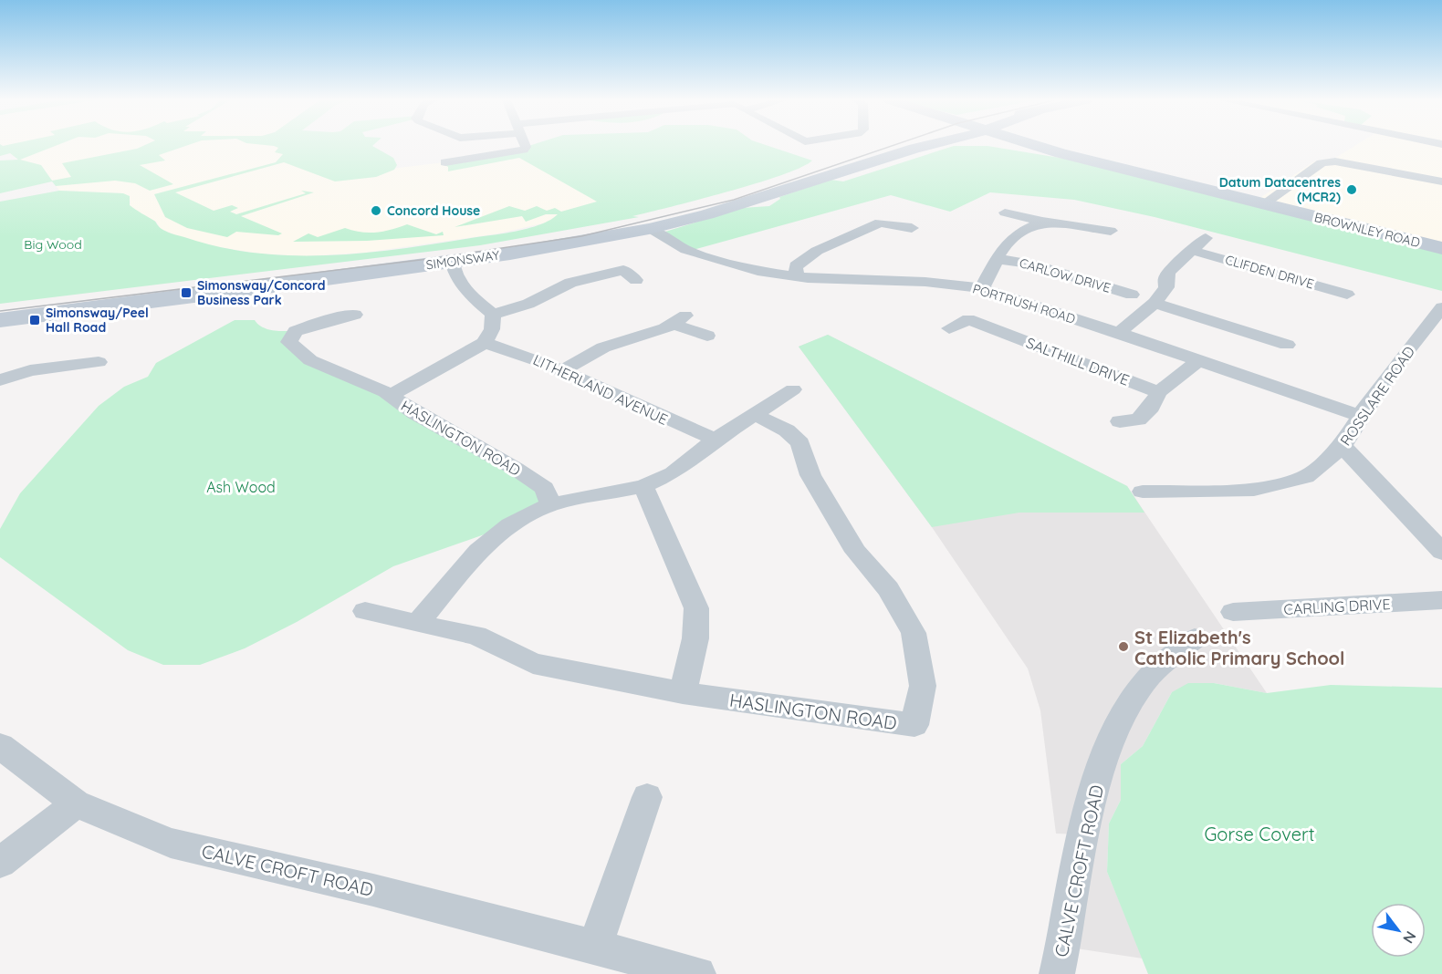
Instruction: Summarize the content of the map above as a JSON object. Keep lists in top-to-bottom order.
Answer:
{
  "streets": {
    "street": [
      "BROWNLEY ROAD",
      "SIMONSWAY",
      "CLIFDEN DRIVE",
      "CARLOW DRIVE",
      "PORTRUSH ROAD",
      "SALTHILL DRIVE",
      "LITHERLAND AVENUE",
      "ROSSLARE ROAD",
      "HASLINGTON ROAD",
      "CARLING DRIVE",
      "CALVE CROFT ROAD"
    ]
  },
  "crossings": [
    ["SIMONSWAY", "PORTRUSH ROAD"],
    ["CARLOW DRIVE", "PORTRUSH ROAD"],
    ["PORTRUSH ROAD", "ROSSLARE ROAD"],
    ["LITHERLAND AVENUE", "HASLINGTON ROAD"]
  ],
  "parks": ["Big Wood", "Ash Wood", "Gorse Covert"],
  "places": {
    "other": ["Datum Datacentres (MCR2)", "Concord House", "St Elizabeth's Catholic Primary School"],
    "transit": ["Simonsway/Concord Business Park", "Simonsway/Peel Hall Road"]
  },
  "north": "bottom right"
}
